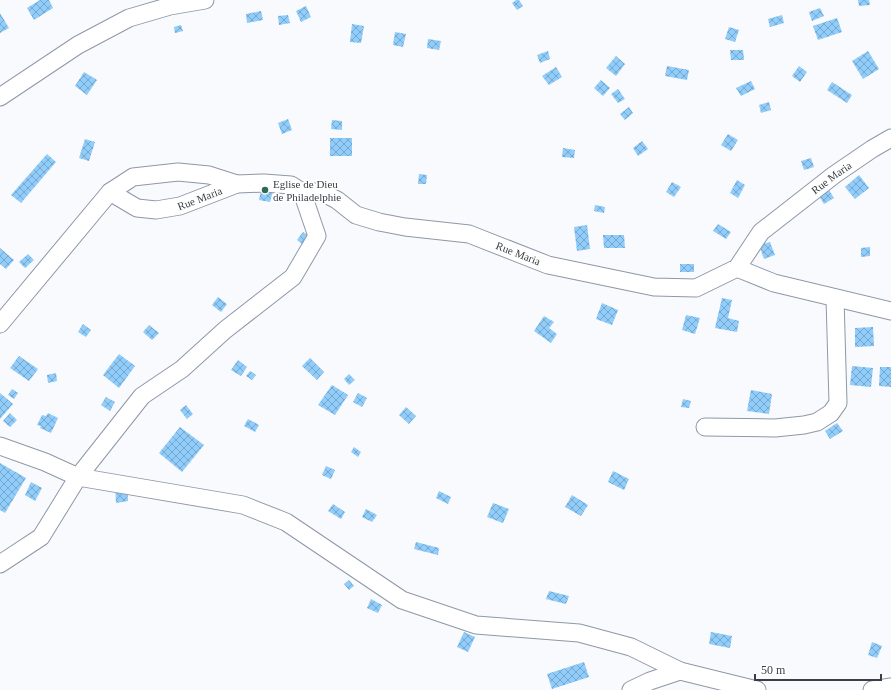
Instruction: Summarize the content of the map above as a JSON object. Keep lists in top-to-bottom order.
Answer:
{
  "streets": {
    "street": ["Rue Maria"]
  },
  "places": ["Eglise de Dieu de Philadelphie"],
  "scale_bar": "50 m"
}
